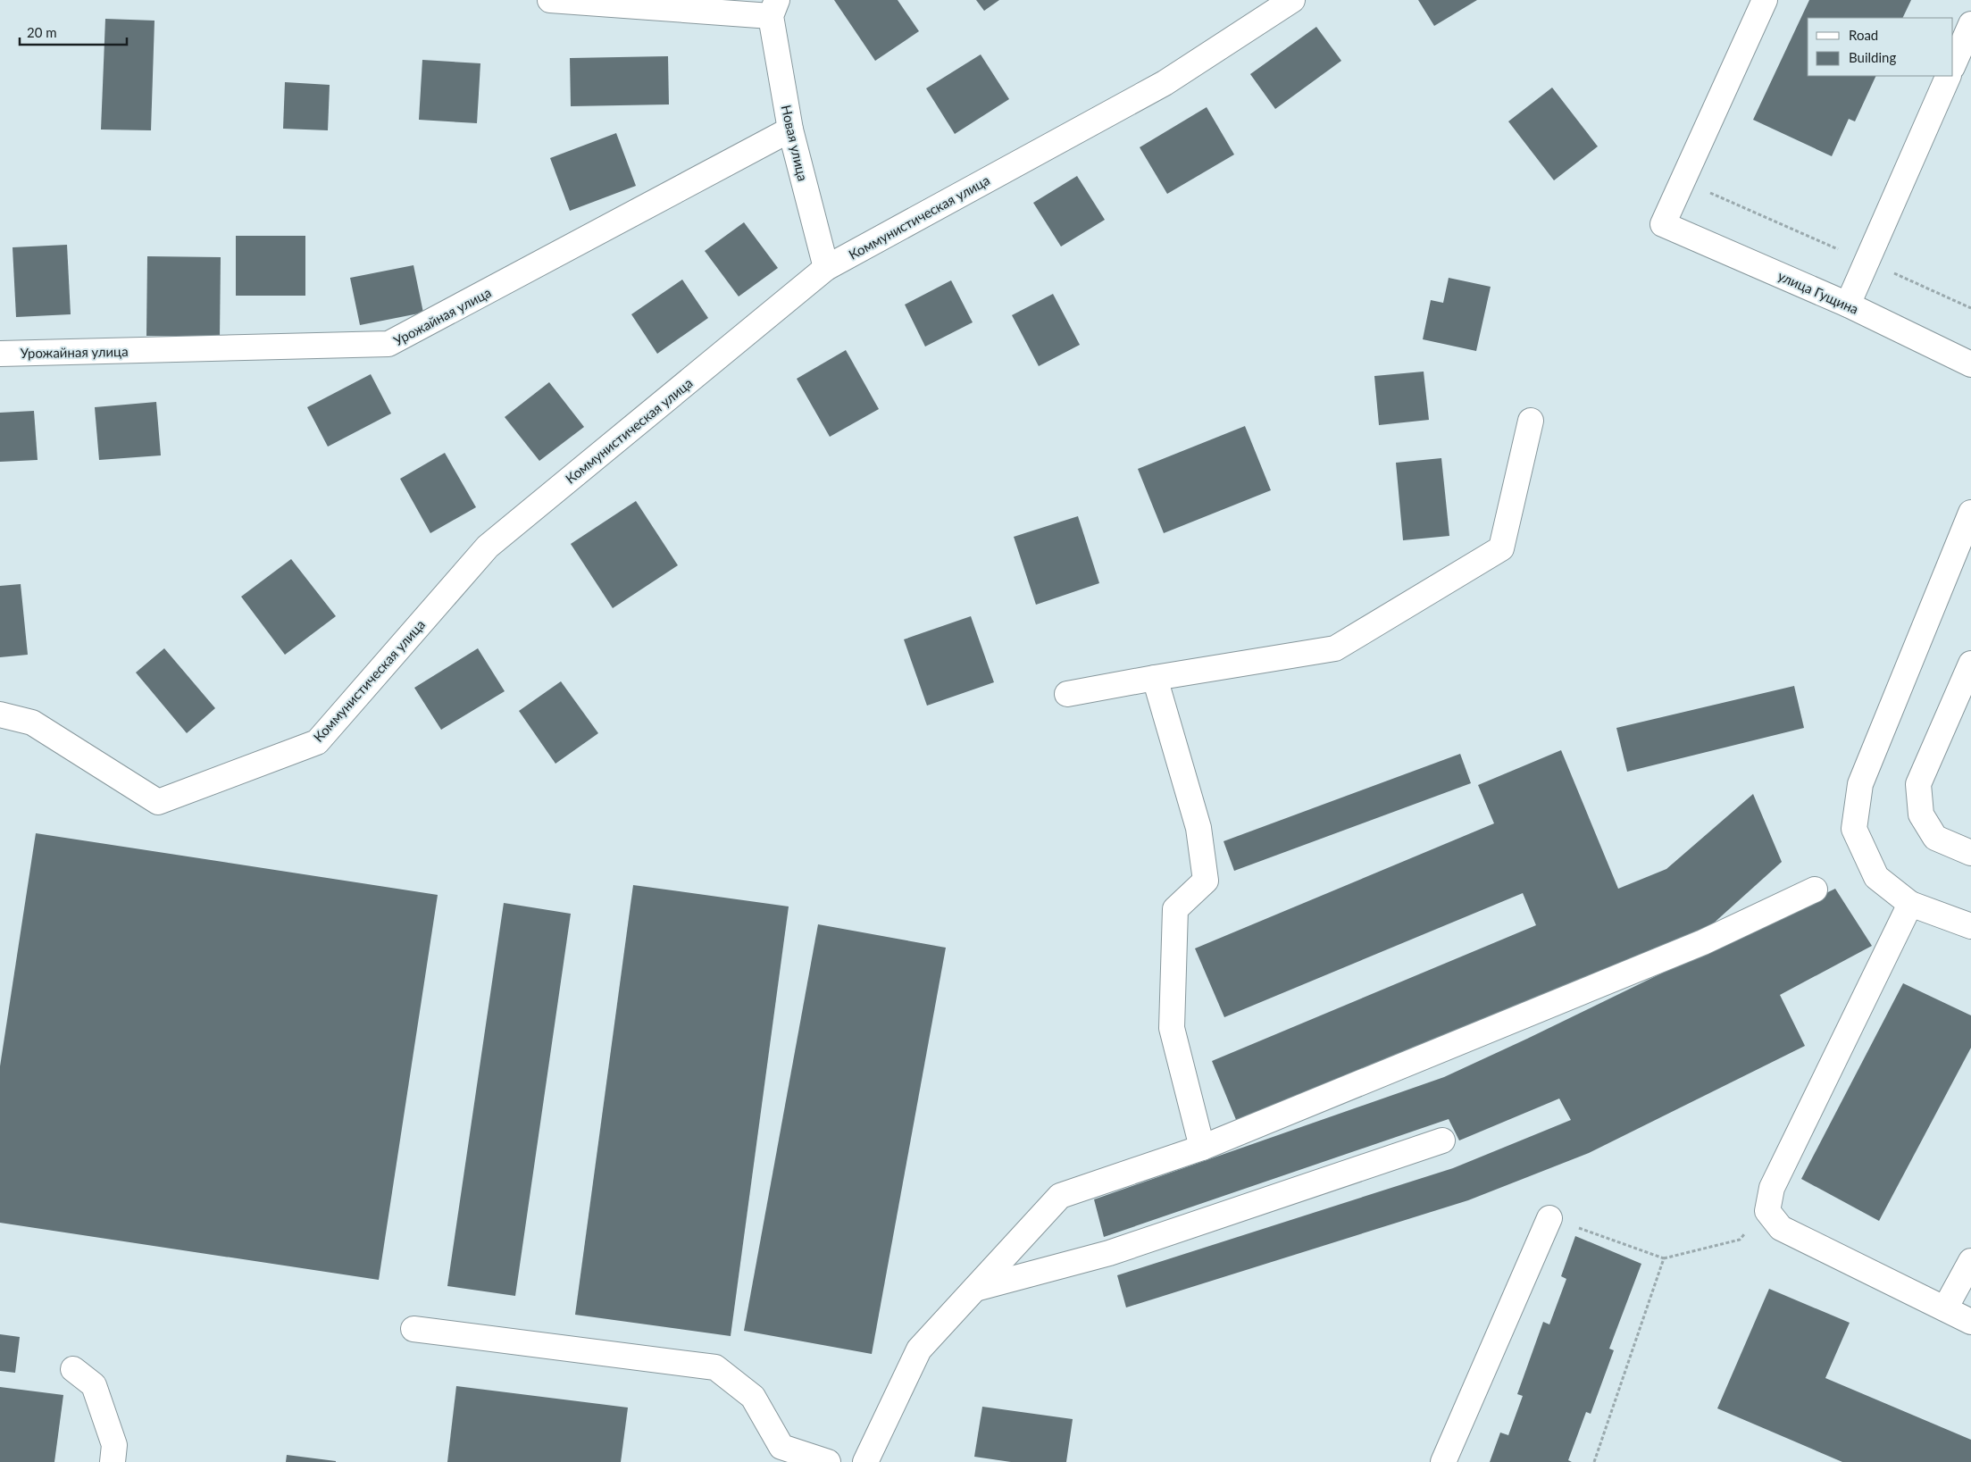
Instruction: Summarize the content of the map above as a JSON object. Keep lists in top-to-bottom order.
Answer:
{
  "streets": {
    "street": [
      "Новая улица",
      "Коммунистическая улица",
      "улица Гущина",
      "Урожайная улица"
    ]
  },
  "crossings": [
    ["Новая улица", "Коммунистическая улица"],
    ["Новая улица", "Урожайная улица"]
  ],
  "legend": ["Road", "Building"],
  "scale_bar": "20 m"
}
